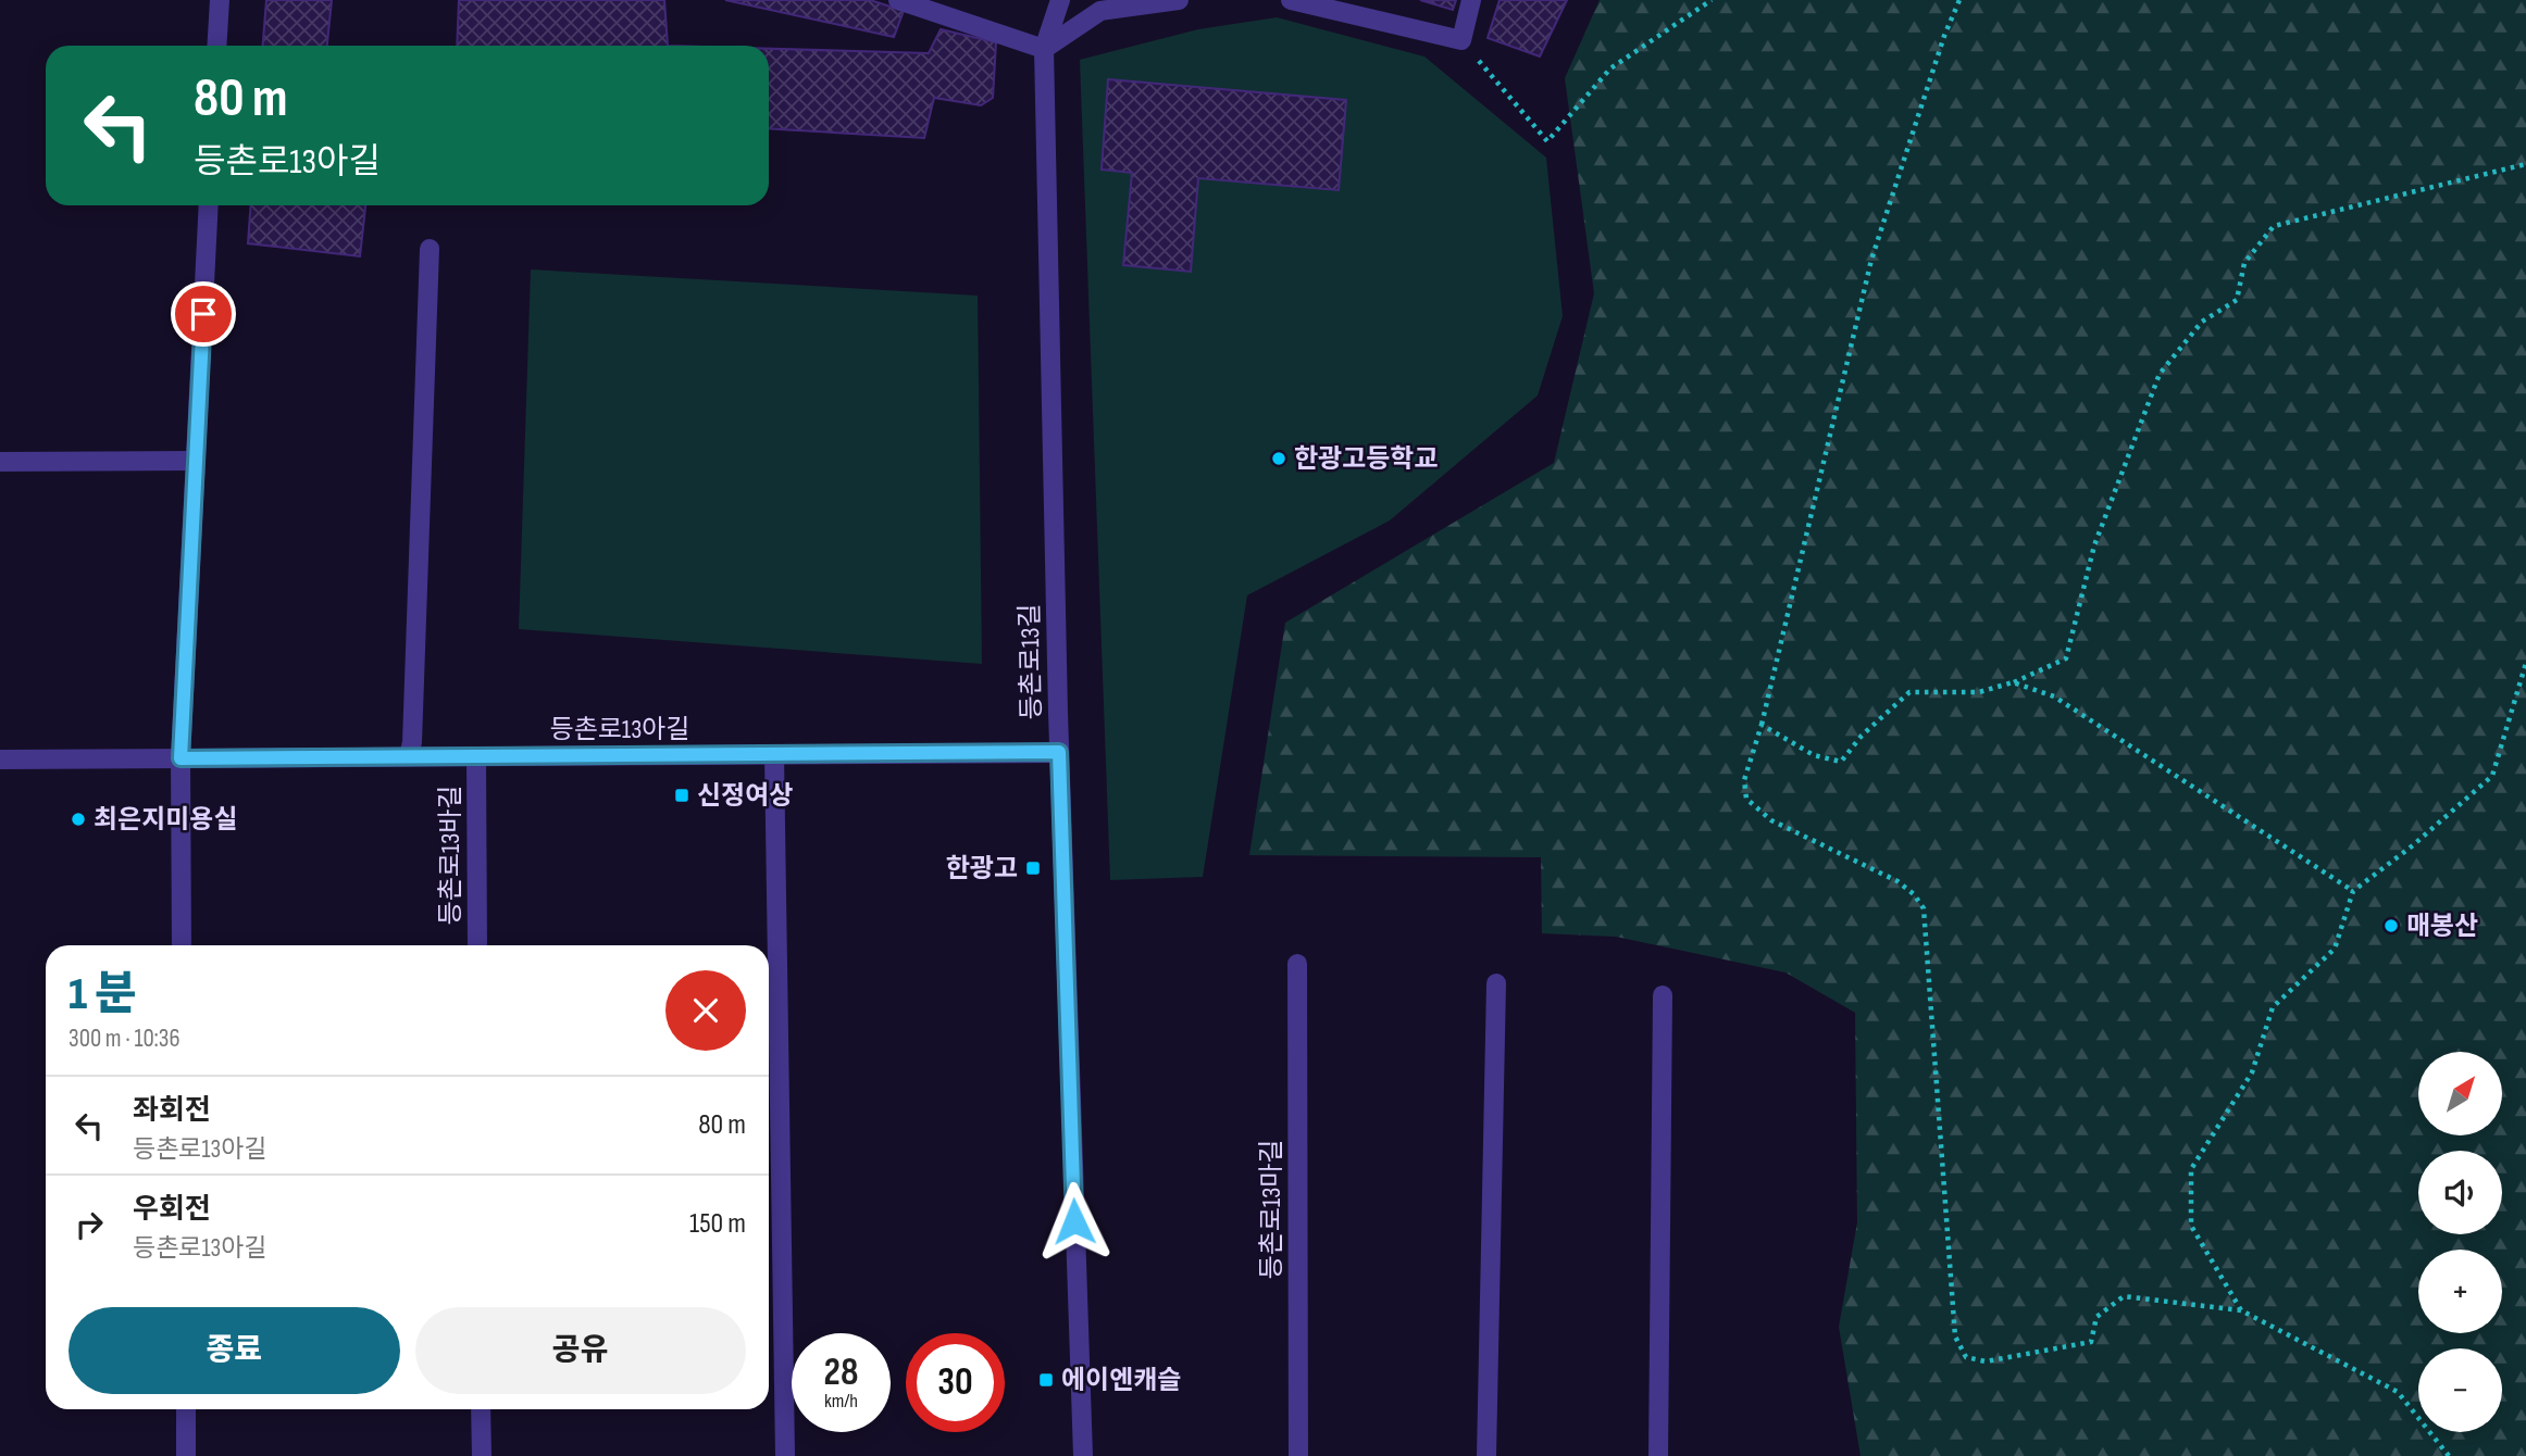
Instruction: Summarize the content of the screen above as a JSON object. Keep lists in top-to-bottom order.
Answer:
{
  "streets": {
    "street": [
      "등촌로13길",
      "등촌로13아길",
      "등촌로13바길",
      "등촌로13마길"
    ]
  },
  "crossings": [
    ["등촌로13길", "등촌로13아길"],
    ["등촌로13아길", "등촌로13바길"]
  ],
  "places": {
    "other": ["한광고등학교", "최은지미용실", "매봉산"],
    "transit": ["신정여상", "한광고", "에이엔캐슬"]
  },
  "north": "top right",
  "page": {
    "turn": ["80 m", "등촌로13아길"],
    "heading": ["1 분", "300 m · 10:36"],
    "map_buttons": ["+", "−"],
    "list": [
      {
        "name": "좌회전",
        "note": "등촌로13아길",
        "value": "80 m"
      },
      {
        "name": "우회전",
        "note": "등촌로13아길",
        "value": "150 m"
      }
    ],
    "buttons": ["종료", "공유"],
    "speed": "28 km/h",
    "limit": "30"
  }
}
